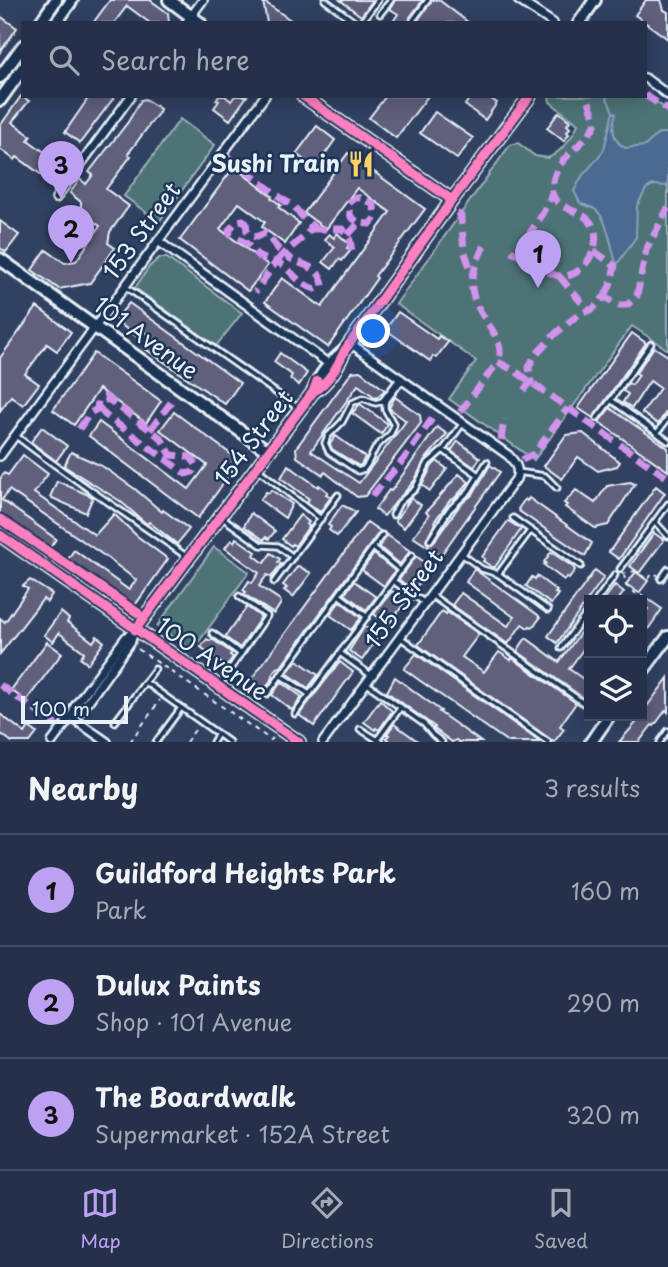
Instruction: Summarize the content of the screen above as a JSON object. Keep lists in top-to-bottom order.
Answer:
{
  "streets": {
    "main road": ["101 Avenue", "154 Street", "100 Avenue"],
    "street": ["153 Street", "155 Street"]
  },
  "crossings": [
    ["153 Street", "101 Avenue"],
    ["101 Avenue", "154 Street"],
    ["154 Street", "100 Avenue"]
  ],
  "places": {
    "restaurant": ["Sushi Train"]
  },
  "scale_bar": "100 m",
  "page": {
    "search": "Search here",
    "pins": ["3", "2", "1"],
    "scale": "100 m",
    "heading": ["Nearby", "3 results"],
    "list": [
      {
        "mark": "1",
        "name": "Guildford Heights Park",
        "note": "Park",
        "value": "160 m"
      },
      {
        "mark": "2",
        "name": "Dulux Paints",
        "note": "Shop · 101 Avenue",
        "value": "290 m"
      },
      {
        "mark": "3",
        "name": "The Boardwalk",
        "note": "Supermarket · 152A Street",
        "value": "320 m"
      }
    ],
    "nav": ["Map", "Directions", "Saved"]
  }
}
